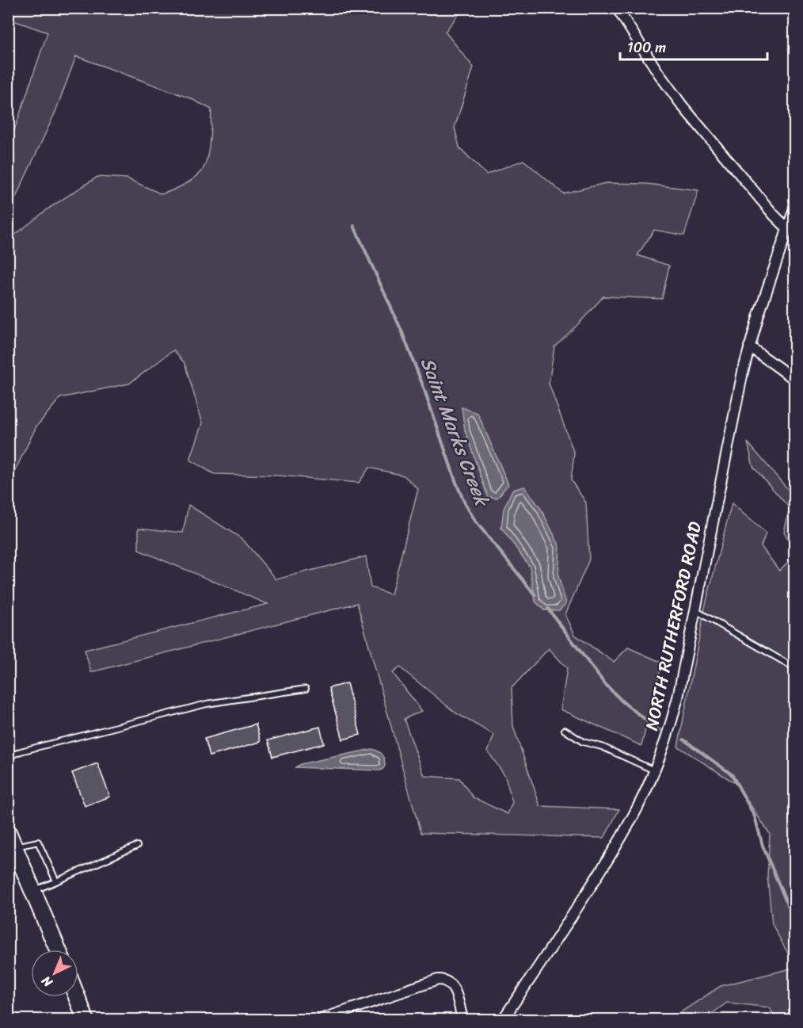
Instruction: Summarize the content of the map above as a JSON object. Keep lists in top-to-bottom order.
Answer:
{
  "streets": {
    "street": ["NORTH RUTHERFORD ROAD"]
  },
  "water": ["Saint Marks Creek"],
  "scale_bar": "100 m",
  "north": "bottom left"
}
